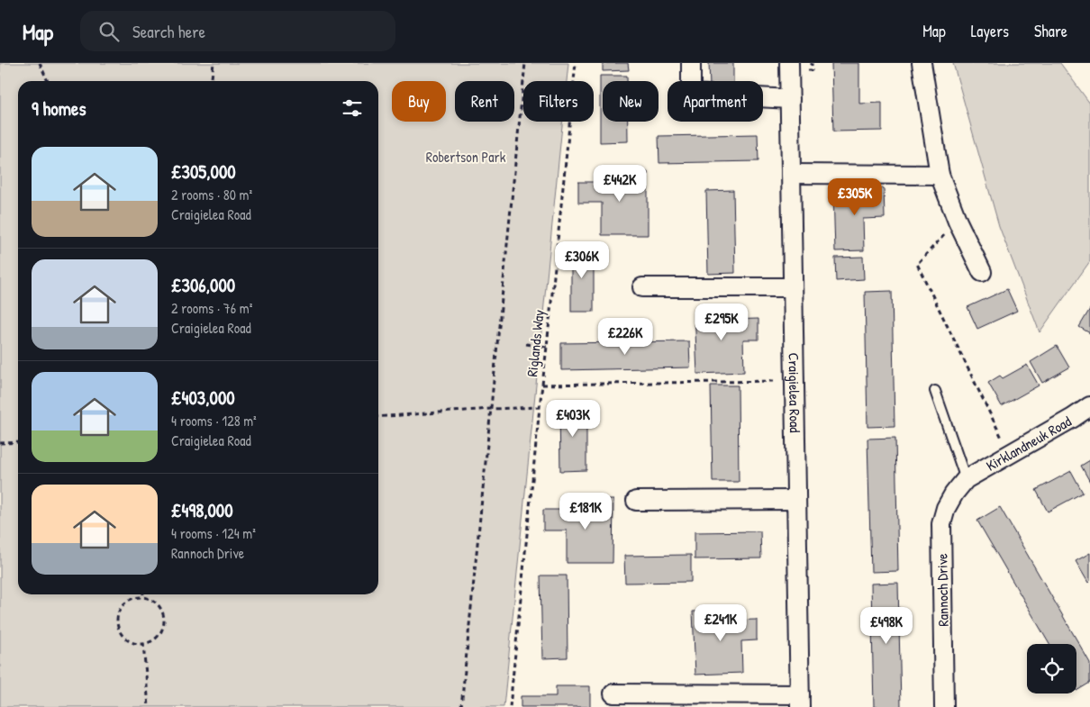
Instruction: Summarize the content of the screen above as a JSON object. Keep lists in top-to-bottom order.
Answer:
{
  "streets": {
    "street": ["Craigielea Road", "Kirklandneuk Road", "Rannoch Drive"],
    "path": ["Riglands Way"]
  },
  "crossings": [
    ["Kirklandneuk Road", "Rannoch Drive"]
  ],
  "parks": ["Robertson Park"],
  "page": {
    "header": "Map",
    "search": "Search here",
    "nav": ["Map", "Layers", "Share"],
    "chip": [
      "Buy",
      "Rent",
      "Filters",
      "New",
      "Apartment"
    ],
    "heading": "9 homes",
    "list": [
      {
        "name": "£305,000",
        "note": "2 rooms · 80 m² · Craigielea Road"
      },
      {
        "name": "£306,000",
        "note": "2 rooms · 76 m² · Craigielea Road"
      },
      {
        "name": "£403,000",
        "note": "4 rooms · 128 m² · Craigielea Road"
      },
      {
        "name": "£498,000",
        "note": "4 rooms · 124 m² · Rannoch Drive"
      }
    ],
    "price": [
      "£442K",
      "£305K",
      "£306K",
      "£295K",
      "£226K",
      "£403K",
      "£181K",
      "£241K",
      "£498K"
    ]
  }
}
